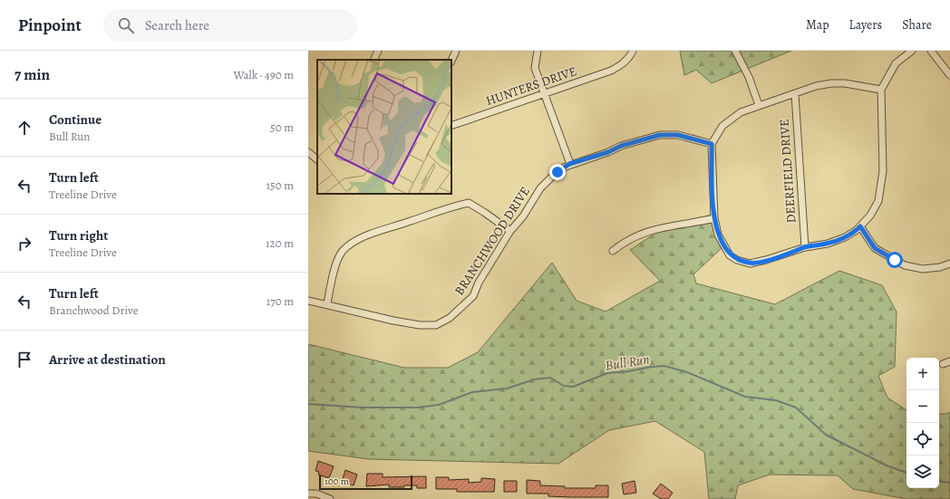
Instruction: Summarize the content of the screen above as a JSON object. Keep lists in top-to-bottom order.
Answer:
{
  "streets": {
    "street": ["HUNTERS DRIVE", "DEERFIELD DRIVE", "BRANCHWOOD DRIVE"]
  },
  "water": ["Bull Run"],
  "scale_bar": "100 m",
  "page": {
    "header": "Pinpoint",
    "search": "Search here",
    "nav": ["Map", "Layers", "Share"],
    "heading": ["7 min", "Walk · 490 m"],
    "list": [
      ["Continue", "Bull Run", "50 m"],
      ["Turn left", "Treeline Drive", "150 m"],
      ["Turn right", "Treeline Drive", "120 m"],
      ["Turn left", "Branchwood Drive", "170 m"],
      "Arrive at destination"
    ],
    "map_buttons": ["+", "−"],
    "scale": "100 m"
  }
}
